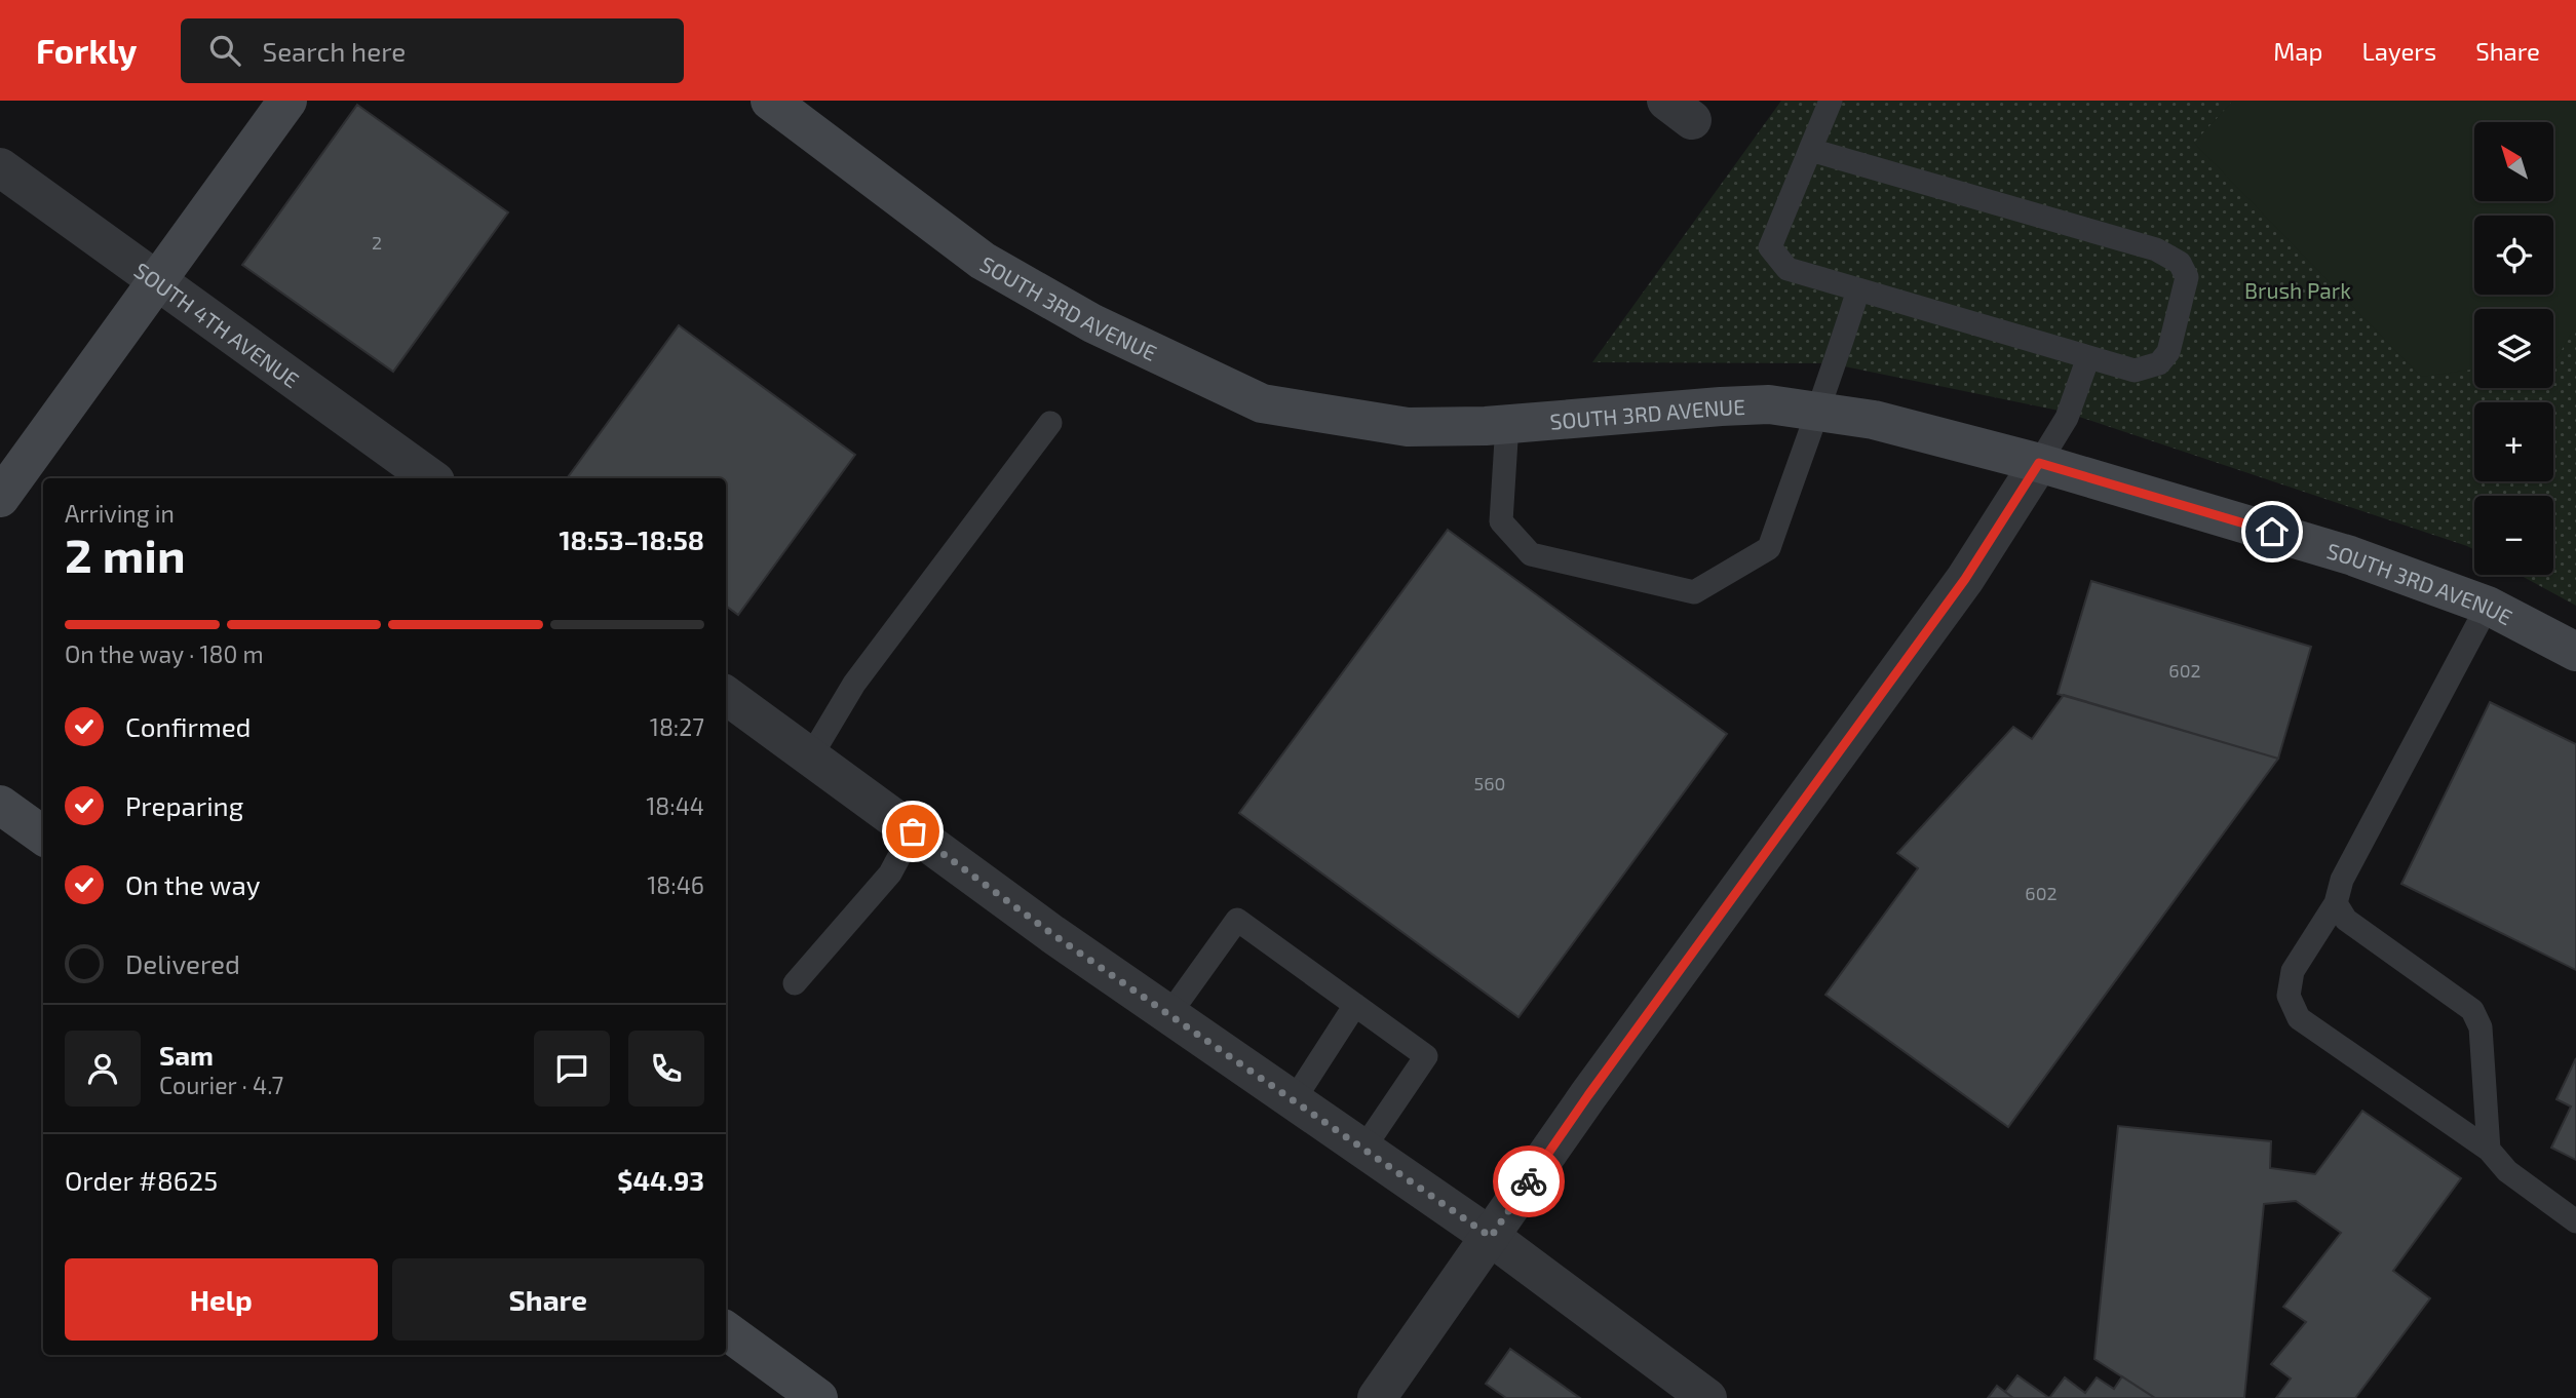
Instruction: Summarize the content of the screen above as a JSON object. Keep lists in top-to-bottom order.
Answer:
{
  "streets": {
    "street": ["SOUTH 3RD AVENUE", "SOUTH 4TH AVENUE"]
  },
  "parks": ["Brush Park"],
  "house_numbers": [
    "2",
    "602",
    "560",
    "602"
  ],
  "north": "top left",
  "page": {
    "header": "Forkly",
    "search": "Search here",
    "nav": ["Map", "Layers", "Share"],
    "map_buttons": ["+", "−"],
    "heading": ["2 min", "Arriving in", "18:53–18:58"],
    "panel": [
      "Sam",
      "Courier · 4.7",
      "Order #8625",
      "$44.93"
    ],
    "bar": "On the way · 180 m",
    "list": [
      ["Confirmed", "18:27"],
      ["Preparing", "18:44"],
      ["On the way", "18:46"],
      "Delivered"
    ],
    "buttons": ["Help", "Share"]
  }
}
